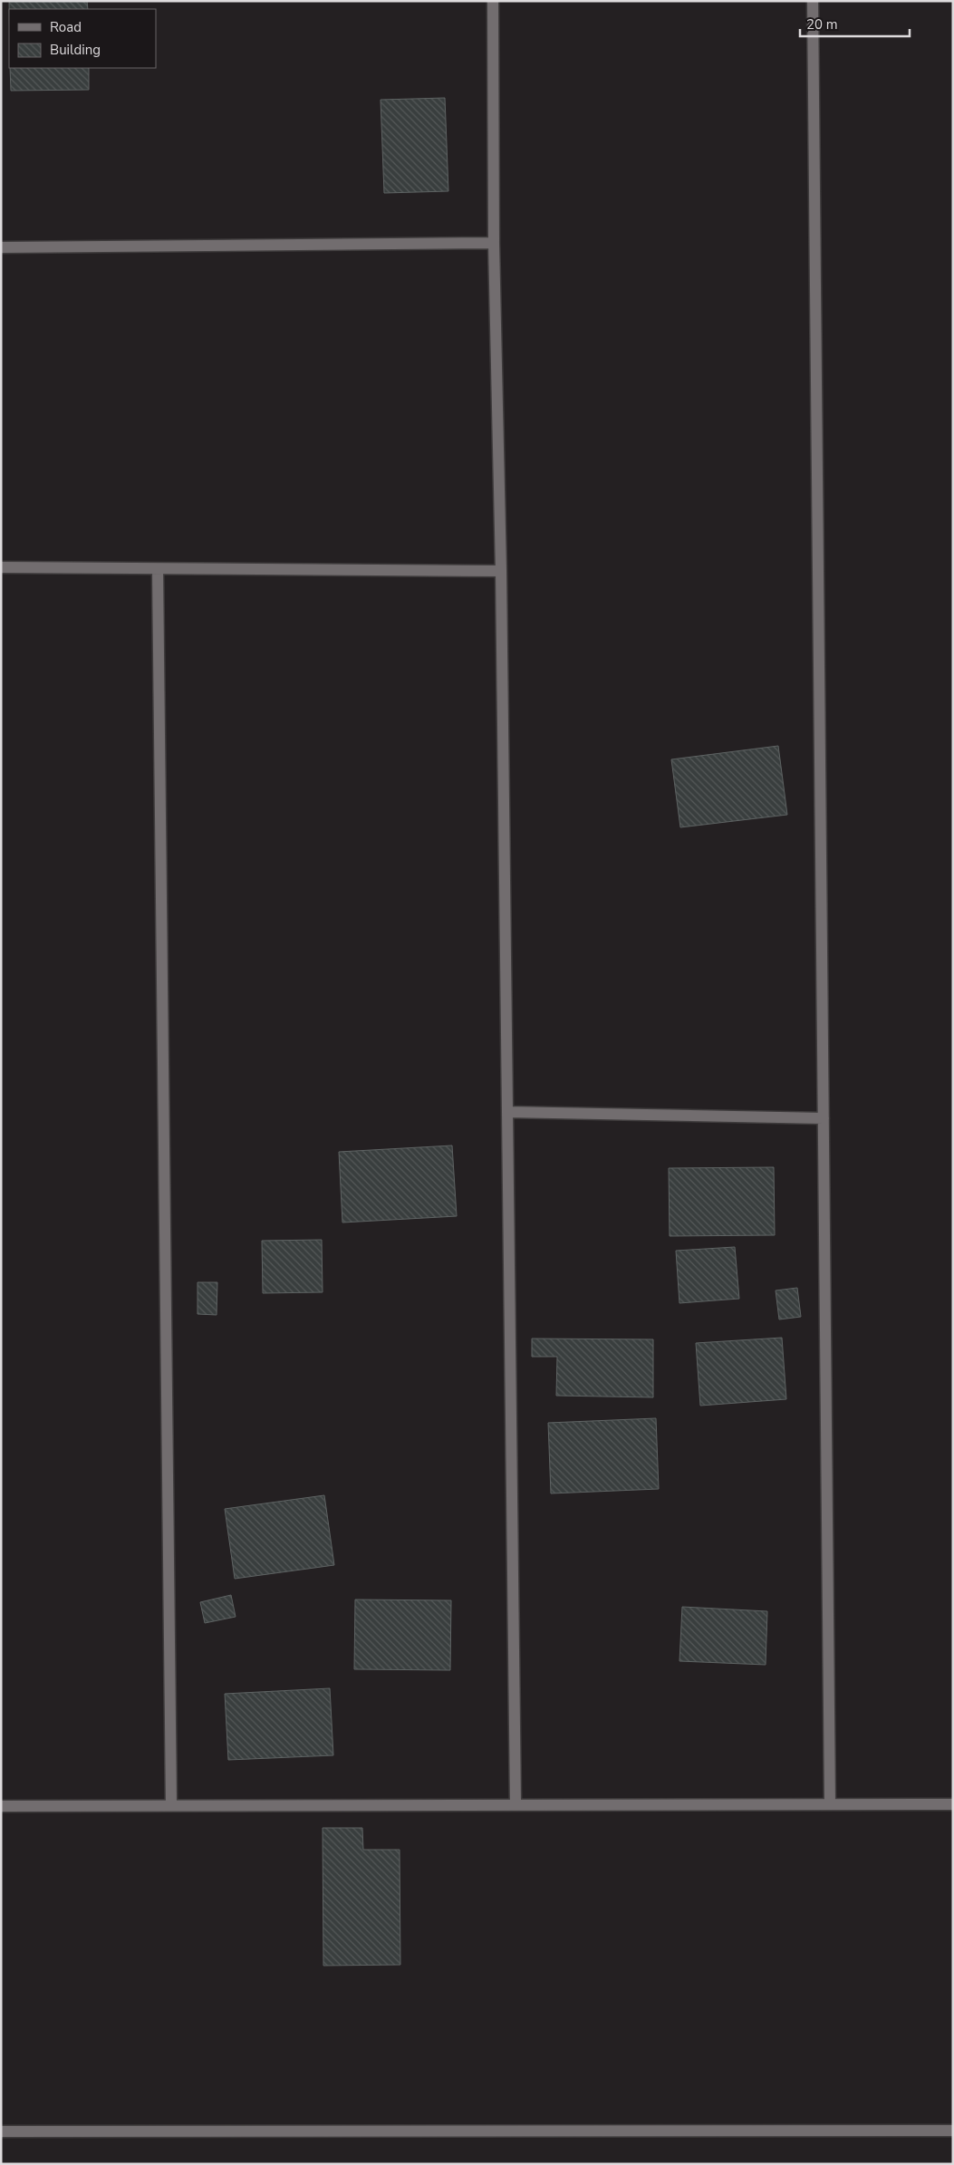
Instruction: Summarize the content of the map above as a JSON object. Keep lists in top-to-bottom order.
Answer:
{
  "legend": ["Road", "Building"],
  "scale_bar": "20 m"
}
